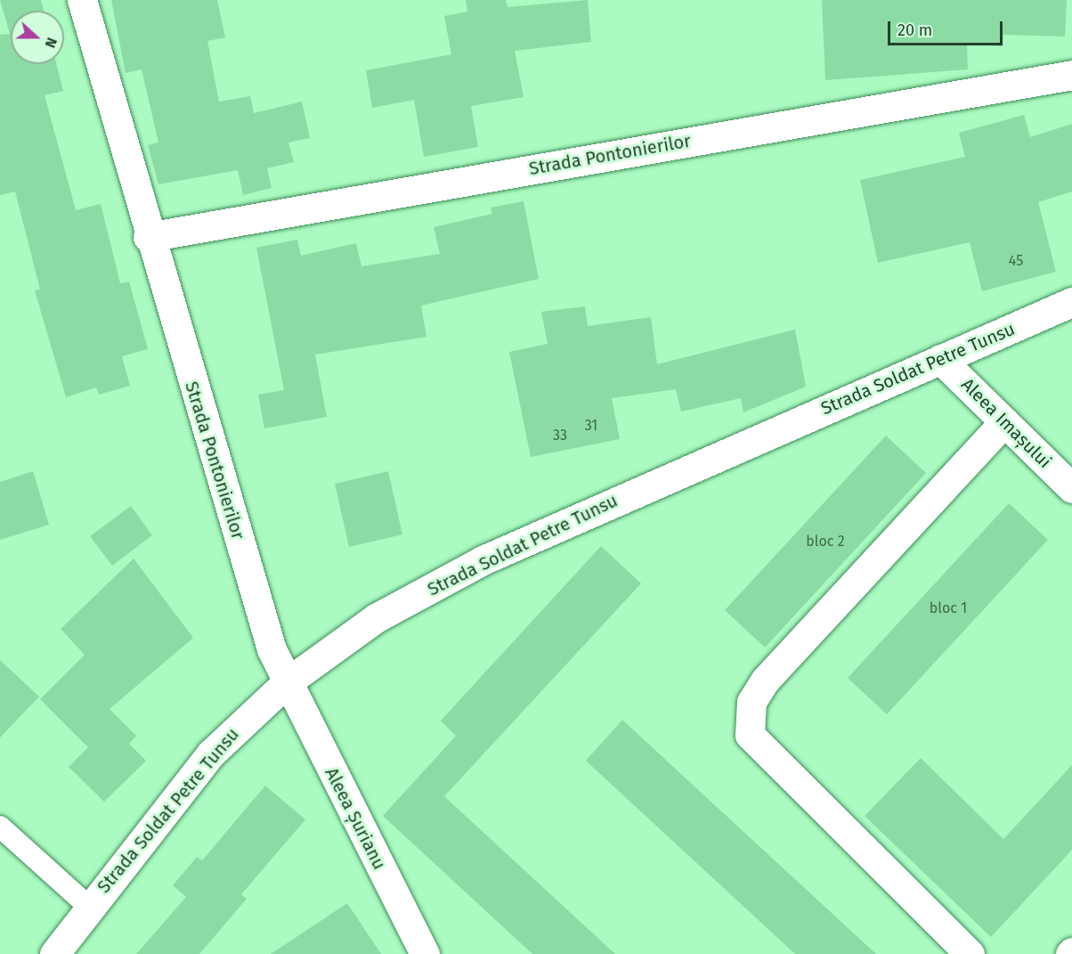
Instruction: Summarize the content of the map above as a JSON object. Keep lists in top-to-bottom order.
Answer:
{
  "streets": {
    "street": [
      "Strada Pontonierilor",
      "Strada Soldat Petre Tunsu",
      "Aleea Imașului",
      "Aleea Șurianu"
    ]
  },
  "crossings": [
    ["Strada Pontonierilor", "Strada Soldat Petre Tunsu"],
    ["Strada Pontonierilor", "Aleea Șurianu"],
    ["Strada Soldat Petre Tunsu", "Aleea Imașului"],
    ["Strada Soldat Petre Tunsu", "Aleea Șurianu"]
  ],
  "house_numbers": [
    "45",
    "31",
    "33",
    "bloc 2",
    "bloc 1"
  ],
  "scale_bar": "20 m",
  "north": "right"
}
